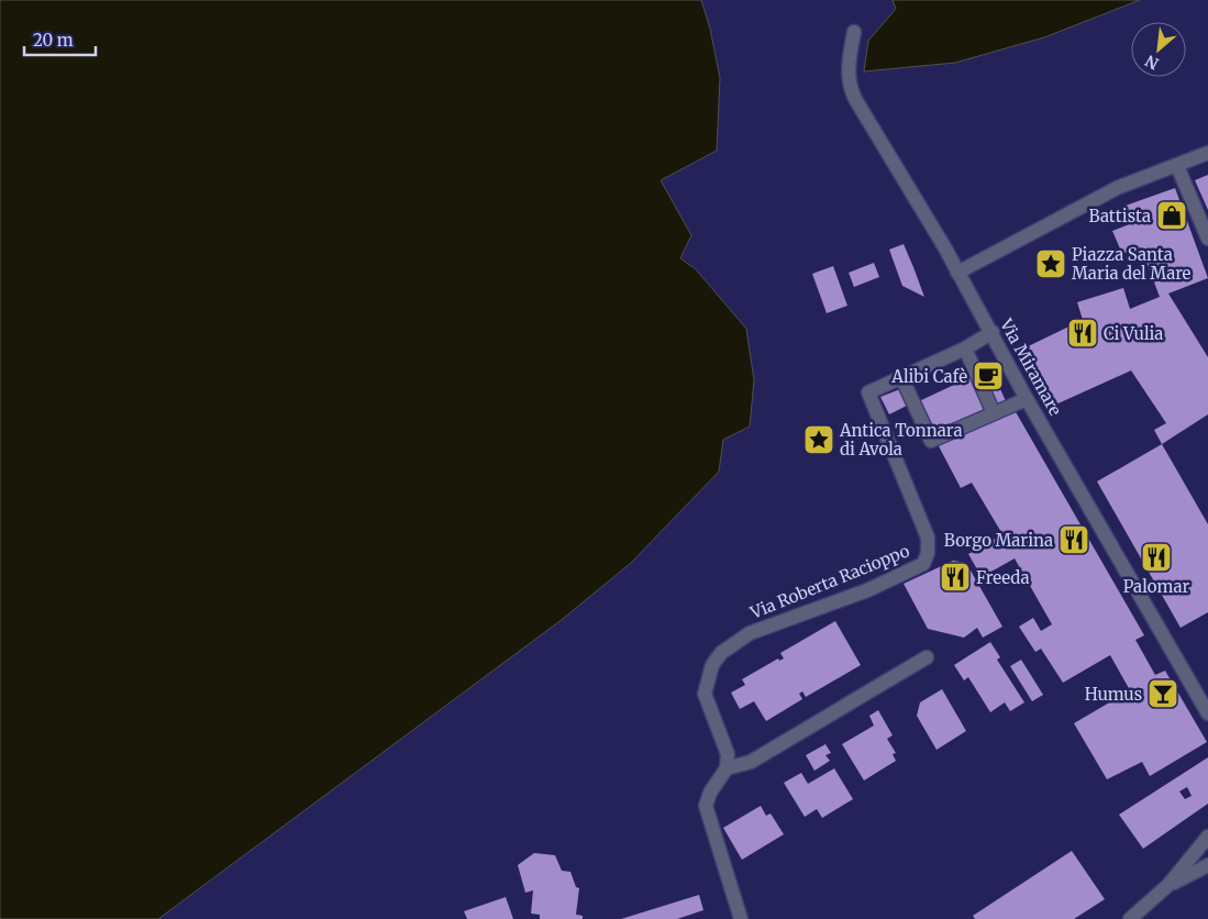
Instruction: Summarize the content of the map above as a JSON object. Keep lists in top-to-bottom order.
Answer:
{
  "streets": {
    "street": ["Via Miramare", "Via Roberta Racioppo"]
  },
  "crossings": [
    ["Via Miramare", "Via Roberta Racioppo"]
  ],
  "places": {
    "shop": ["Battista"],
    "place": ["Piazza Santa Maria del Mare", "Antica Tonnara di Avola"],
    "restaurant": [
      "Ci Vulia",
      "Borgo Marina",
      "Palomar",
      "Freeda"
    ],
    "cafe": ["Alibi Cafè"],
    "bar": ["Humus"]
  },
  "scale_bar": "20 m",
  "north": "bottom left"
}
